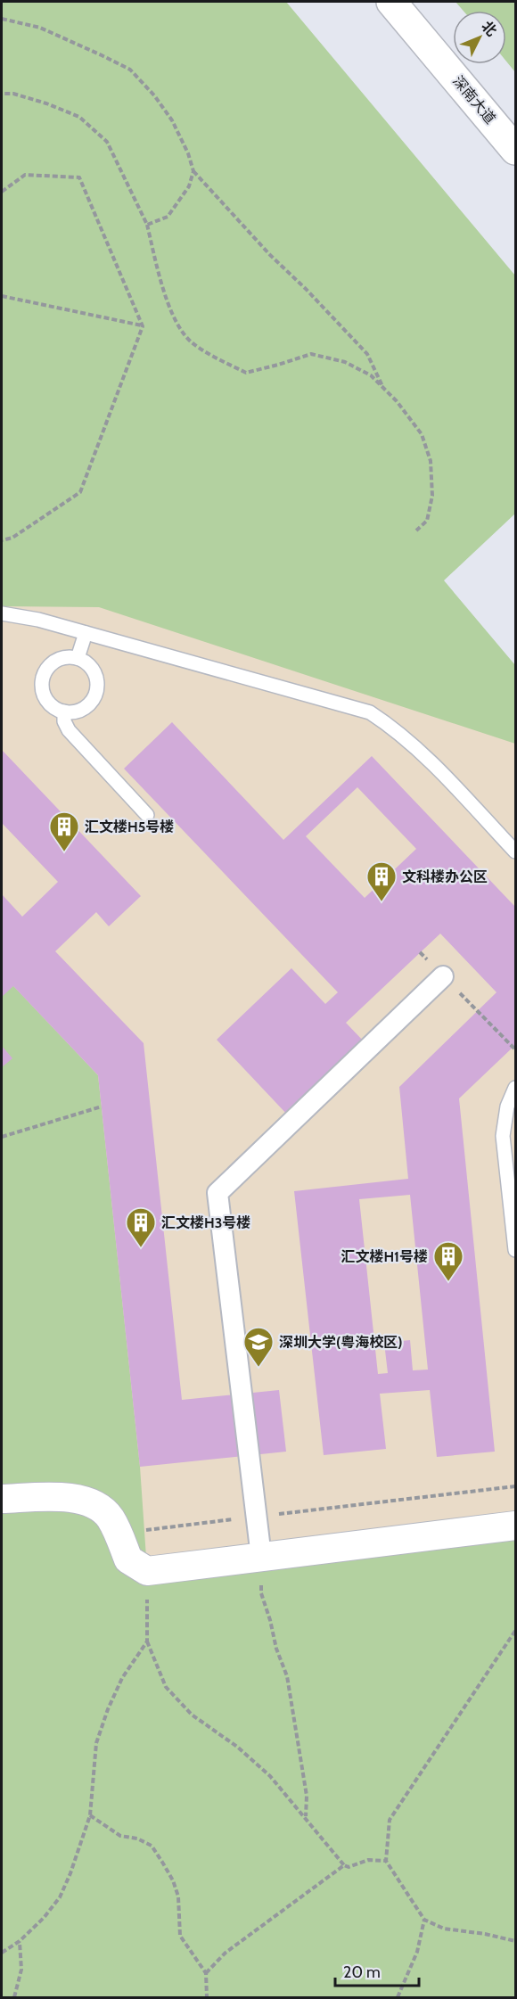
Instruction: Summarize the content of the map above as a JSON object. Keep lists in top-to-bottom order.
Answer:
{
  "streets": {
    "main road": ["深南大道"]
  },
  "places": {
    "building": [
      "汇文楼H5号楼",
      "文科楼办公区",
      "汇文楼H3号楼",
      "汇文楼H1号楼"
    ],
    "school or university": ["深圳大学(粤海校区)"]
  },
  "scale_bar": "20 m",
  "north": "top right"
}
